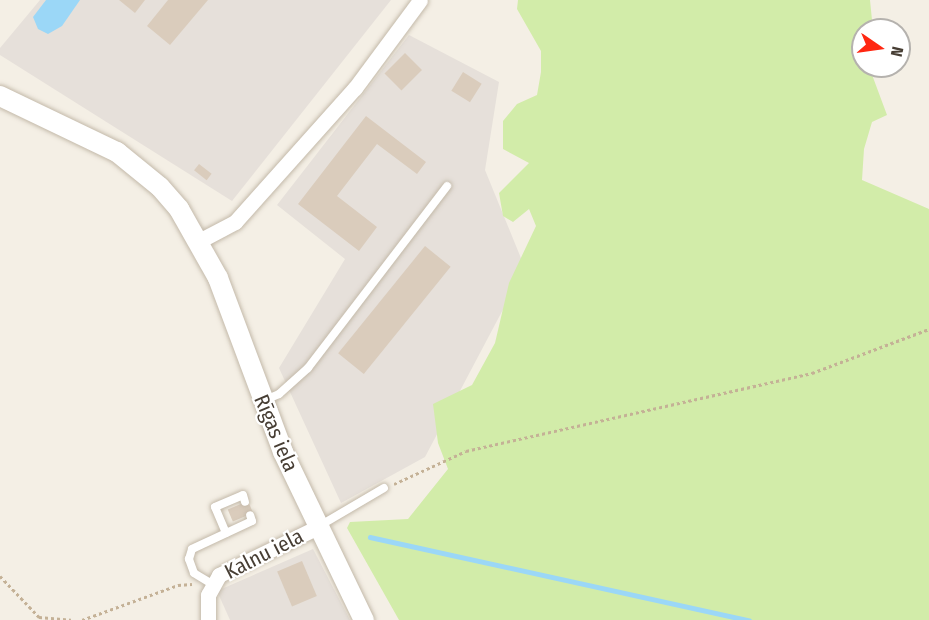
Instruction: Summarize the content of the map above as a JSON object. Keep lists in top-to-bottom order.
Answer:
{
  "streets": {
    "street": ["Rīgas iela", "Kalnu iela"]
  },
  "crossings": [
    ["Rīgas iela", "Kalnu iela"]
  ],
  "north": "right"
}
